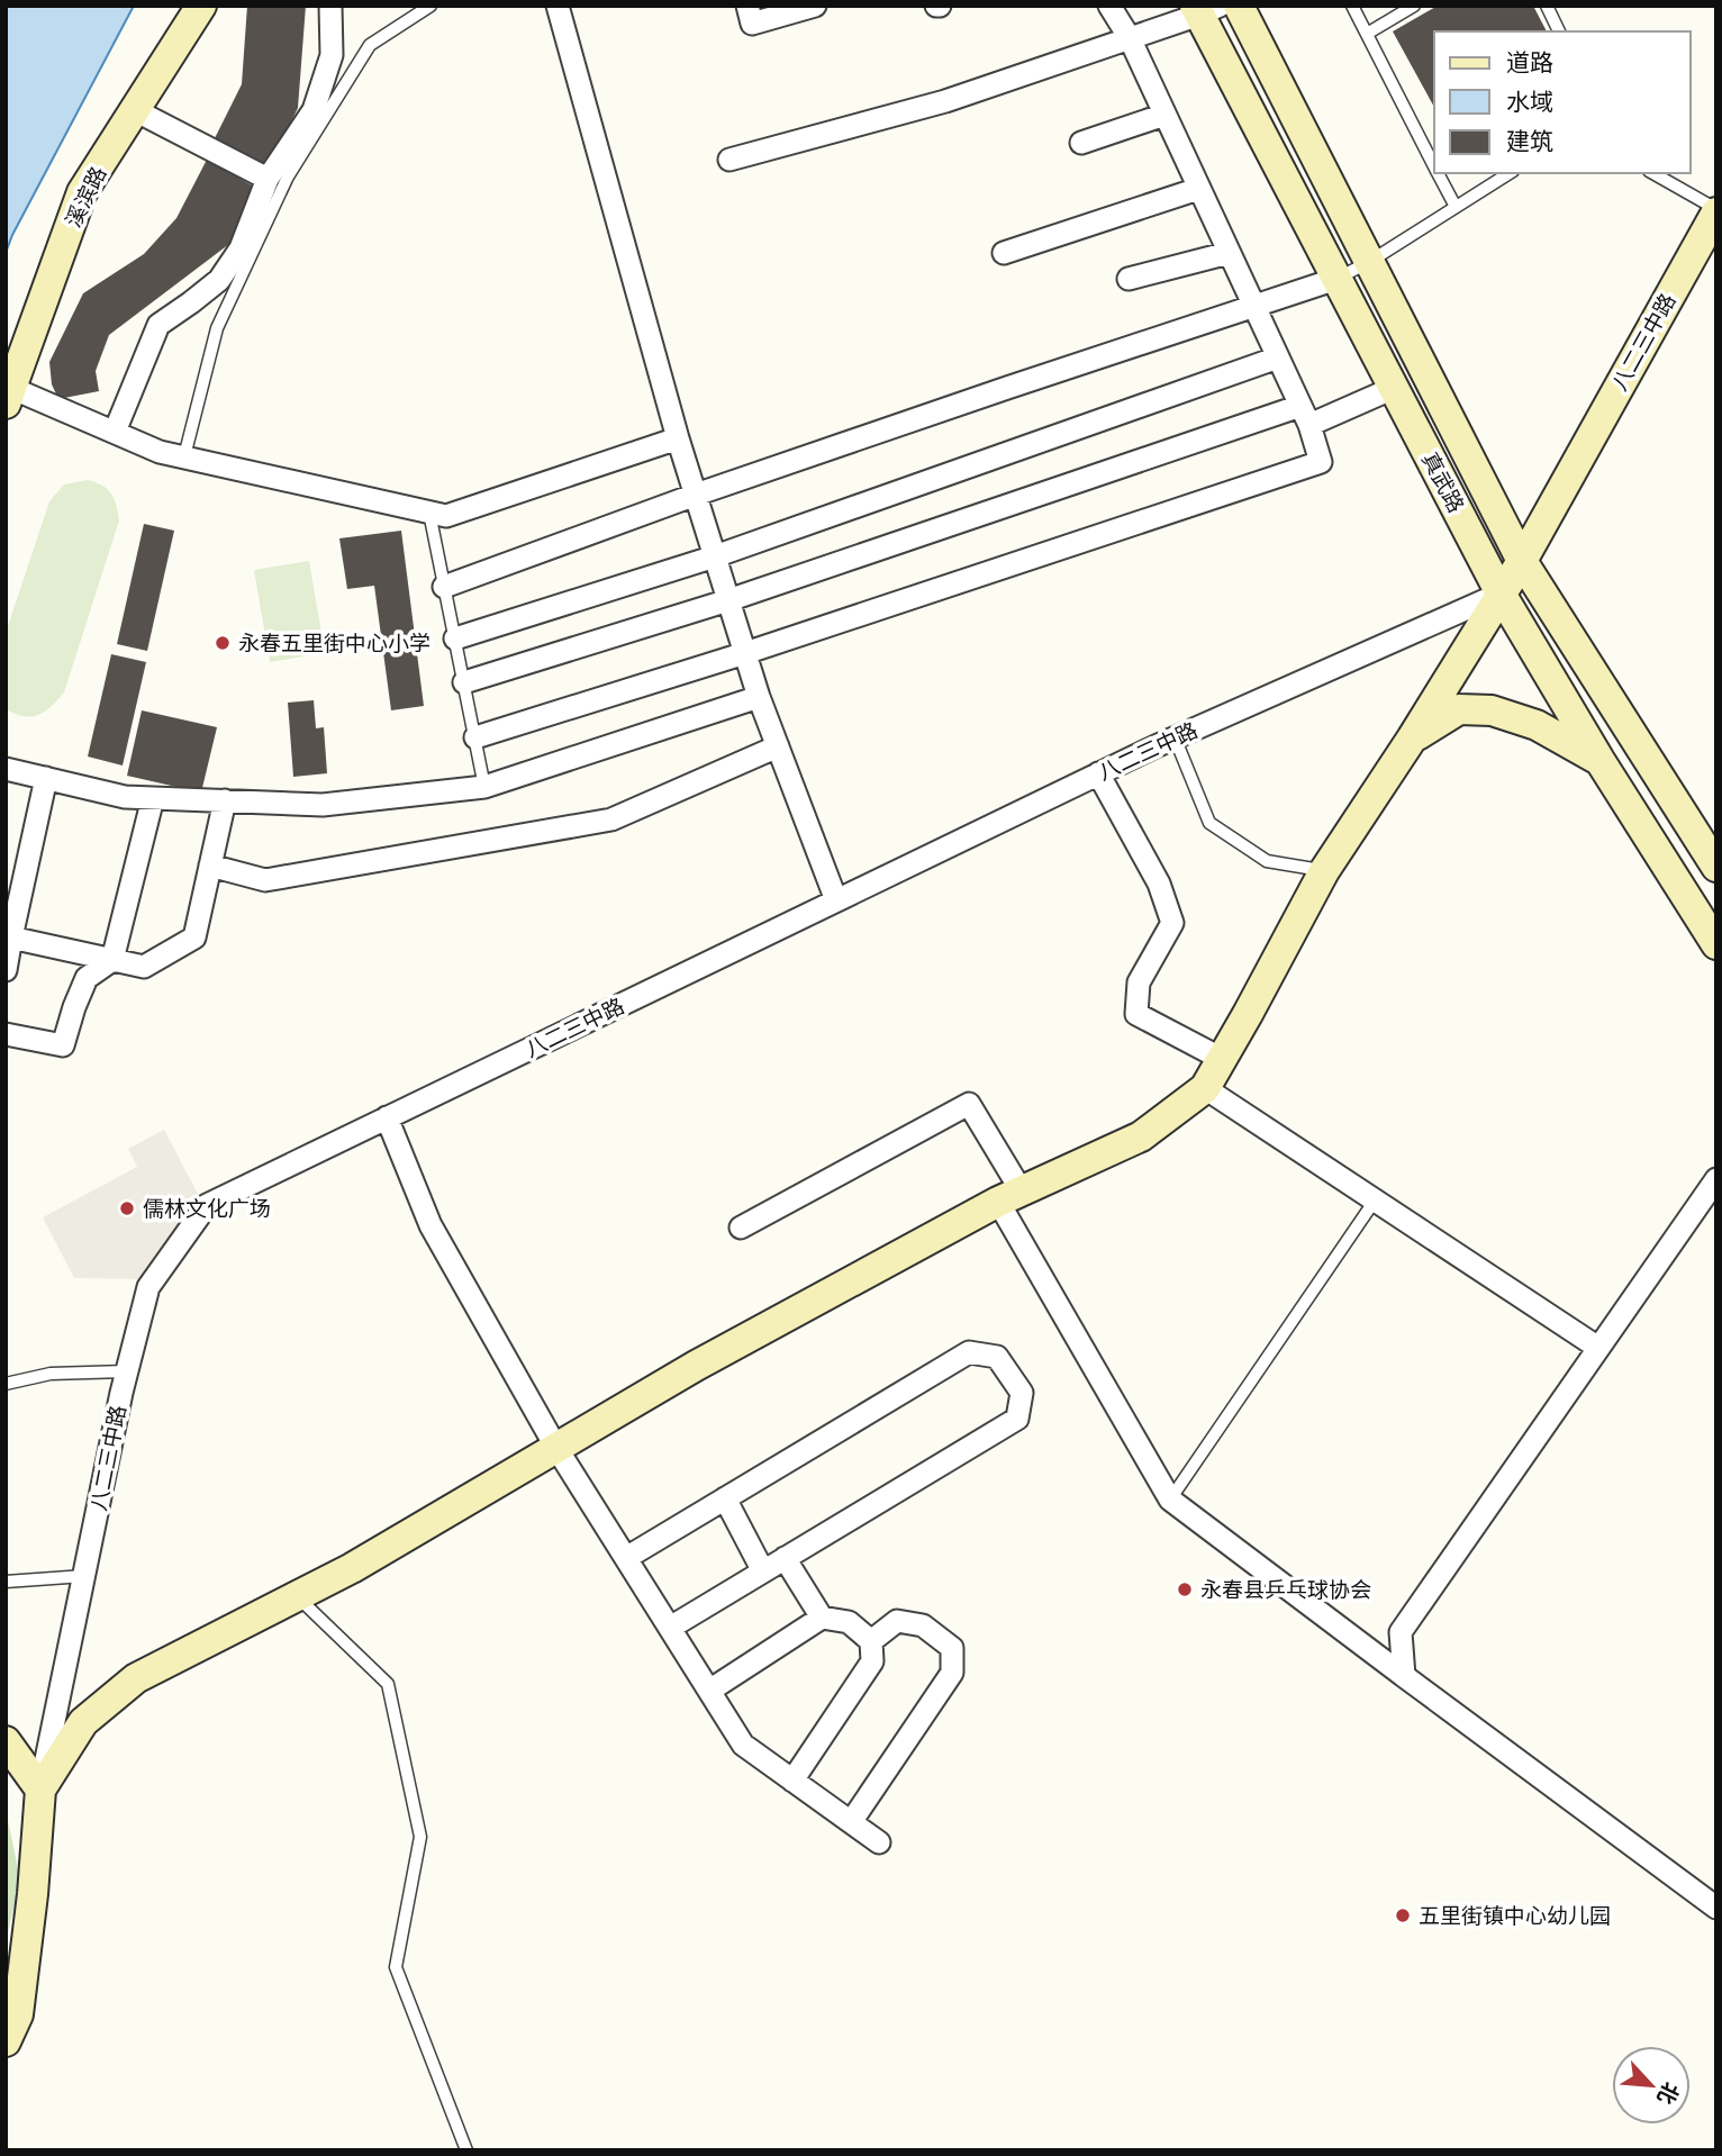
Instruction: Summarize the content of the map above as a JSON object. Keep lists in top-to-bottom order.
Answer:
{
  "streets": {
    "main road": ["溪滨路", "八二三中路", "真武路"]
  },
  "crossings": [
    ["八二三中路", "真武路"]
  ],
  "places": [
    "永春五里街中心小学",
    "儒林文化广场",
    "永春县乒乓球协会",
    "五里街镇中心幼儿园"
  ],
  "legend": ["道路", "水域", "建筑"],
  "north": "bottom right"
}
